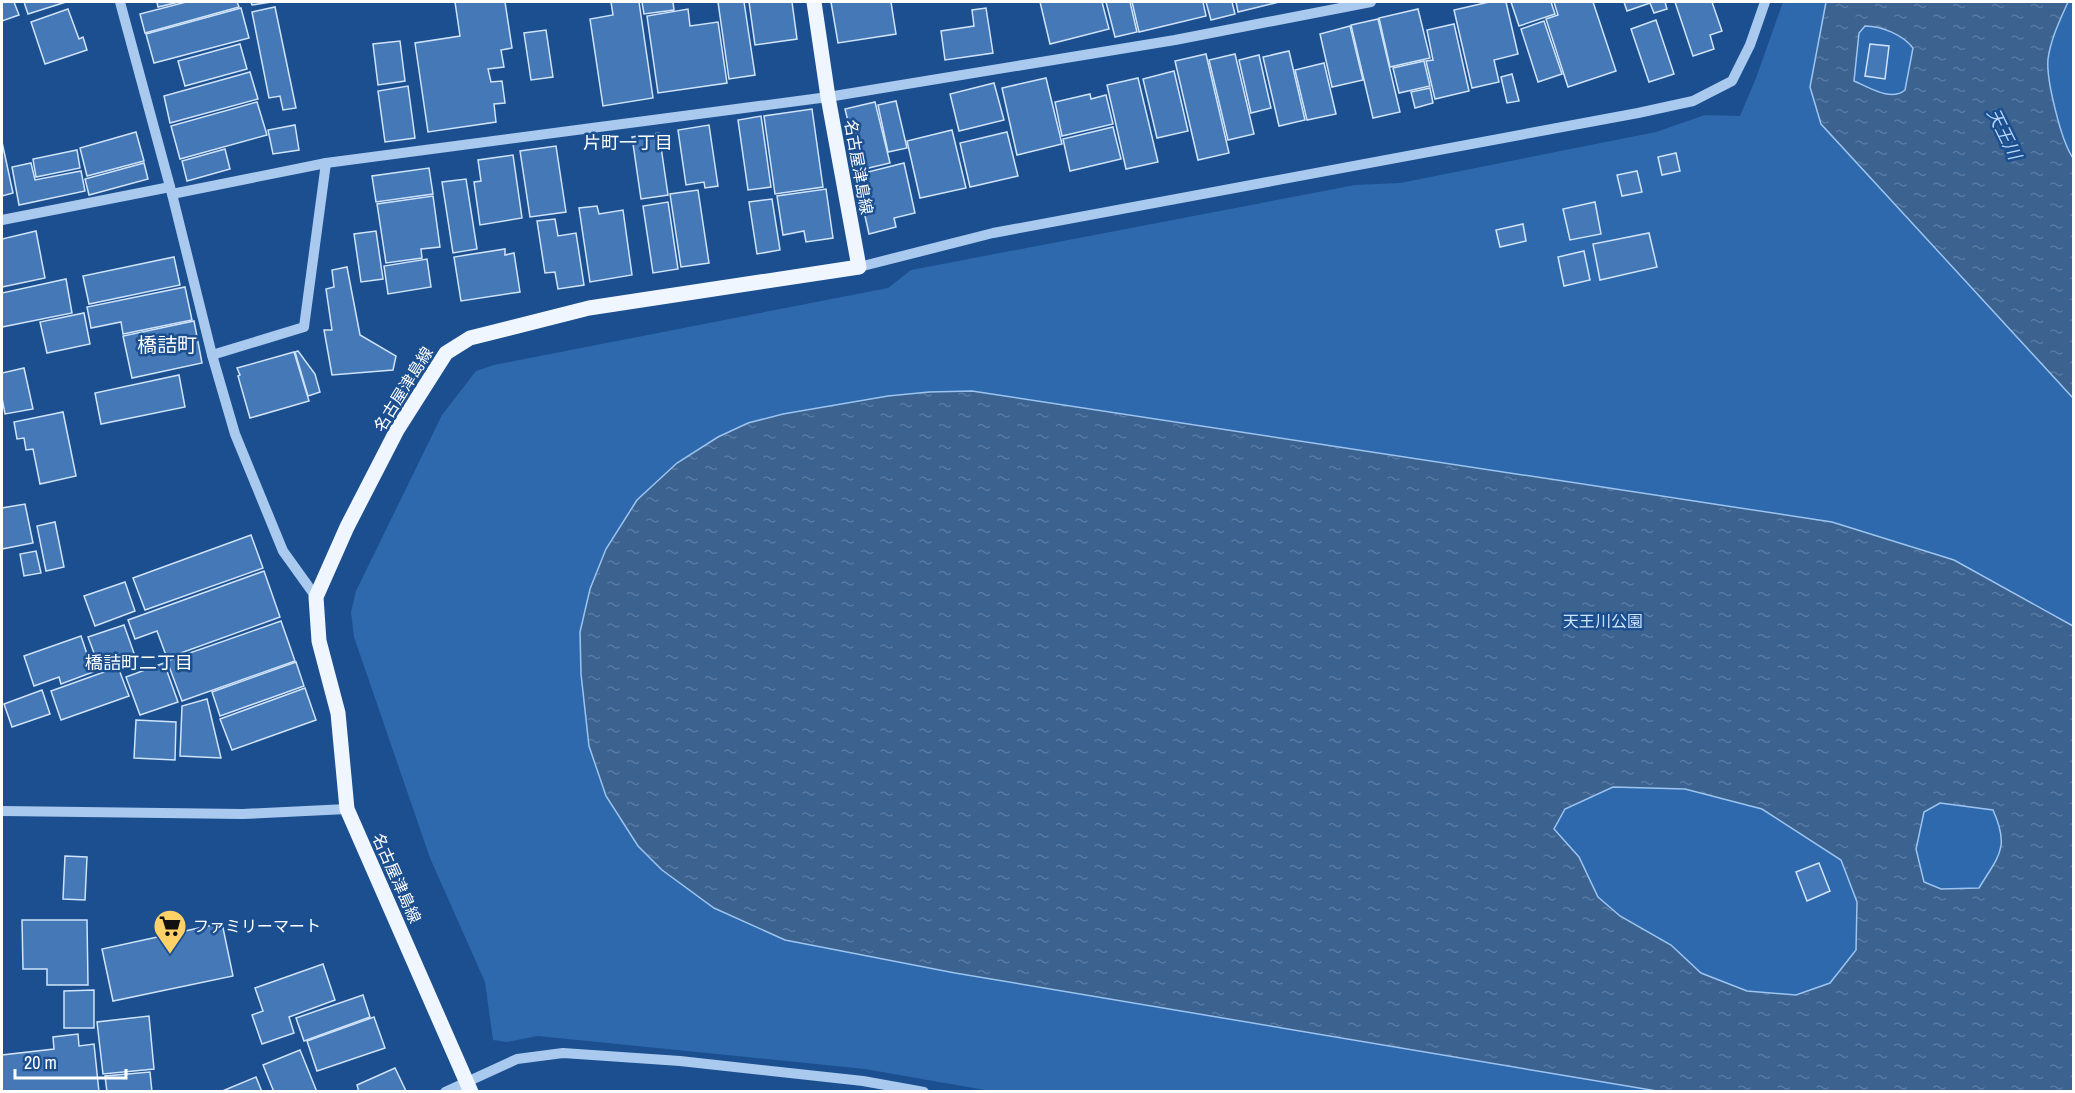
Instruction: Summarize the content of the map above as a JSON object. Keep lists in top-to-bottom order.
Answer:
{
  "streets": {
    "main road": ["名古屋津島線"]
  },
  "districts": ["片町一丁目", "橋詰町", "橋詰町二丁目"],
  "water": ["天王川"],
  "parks": ["天王川公園"],
  "places": {
    "supermarket": ["ファミリーマート"]
  },
  "scale_bar": "20 m"
}
